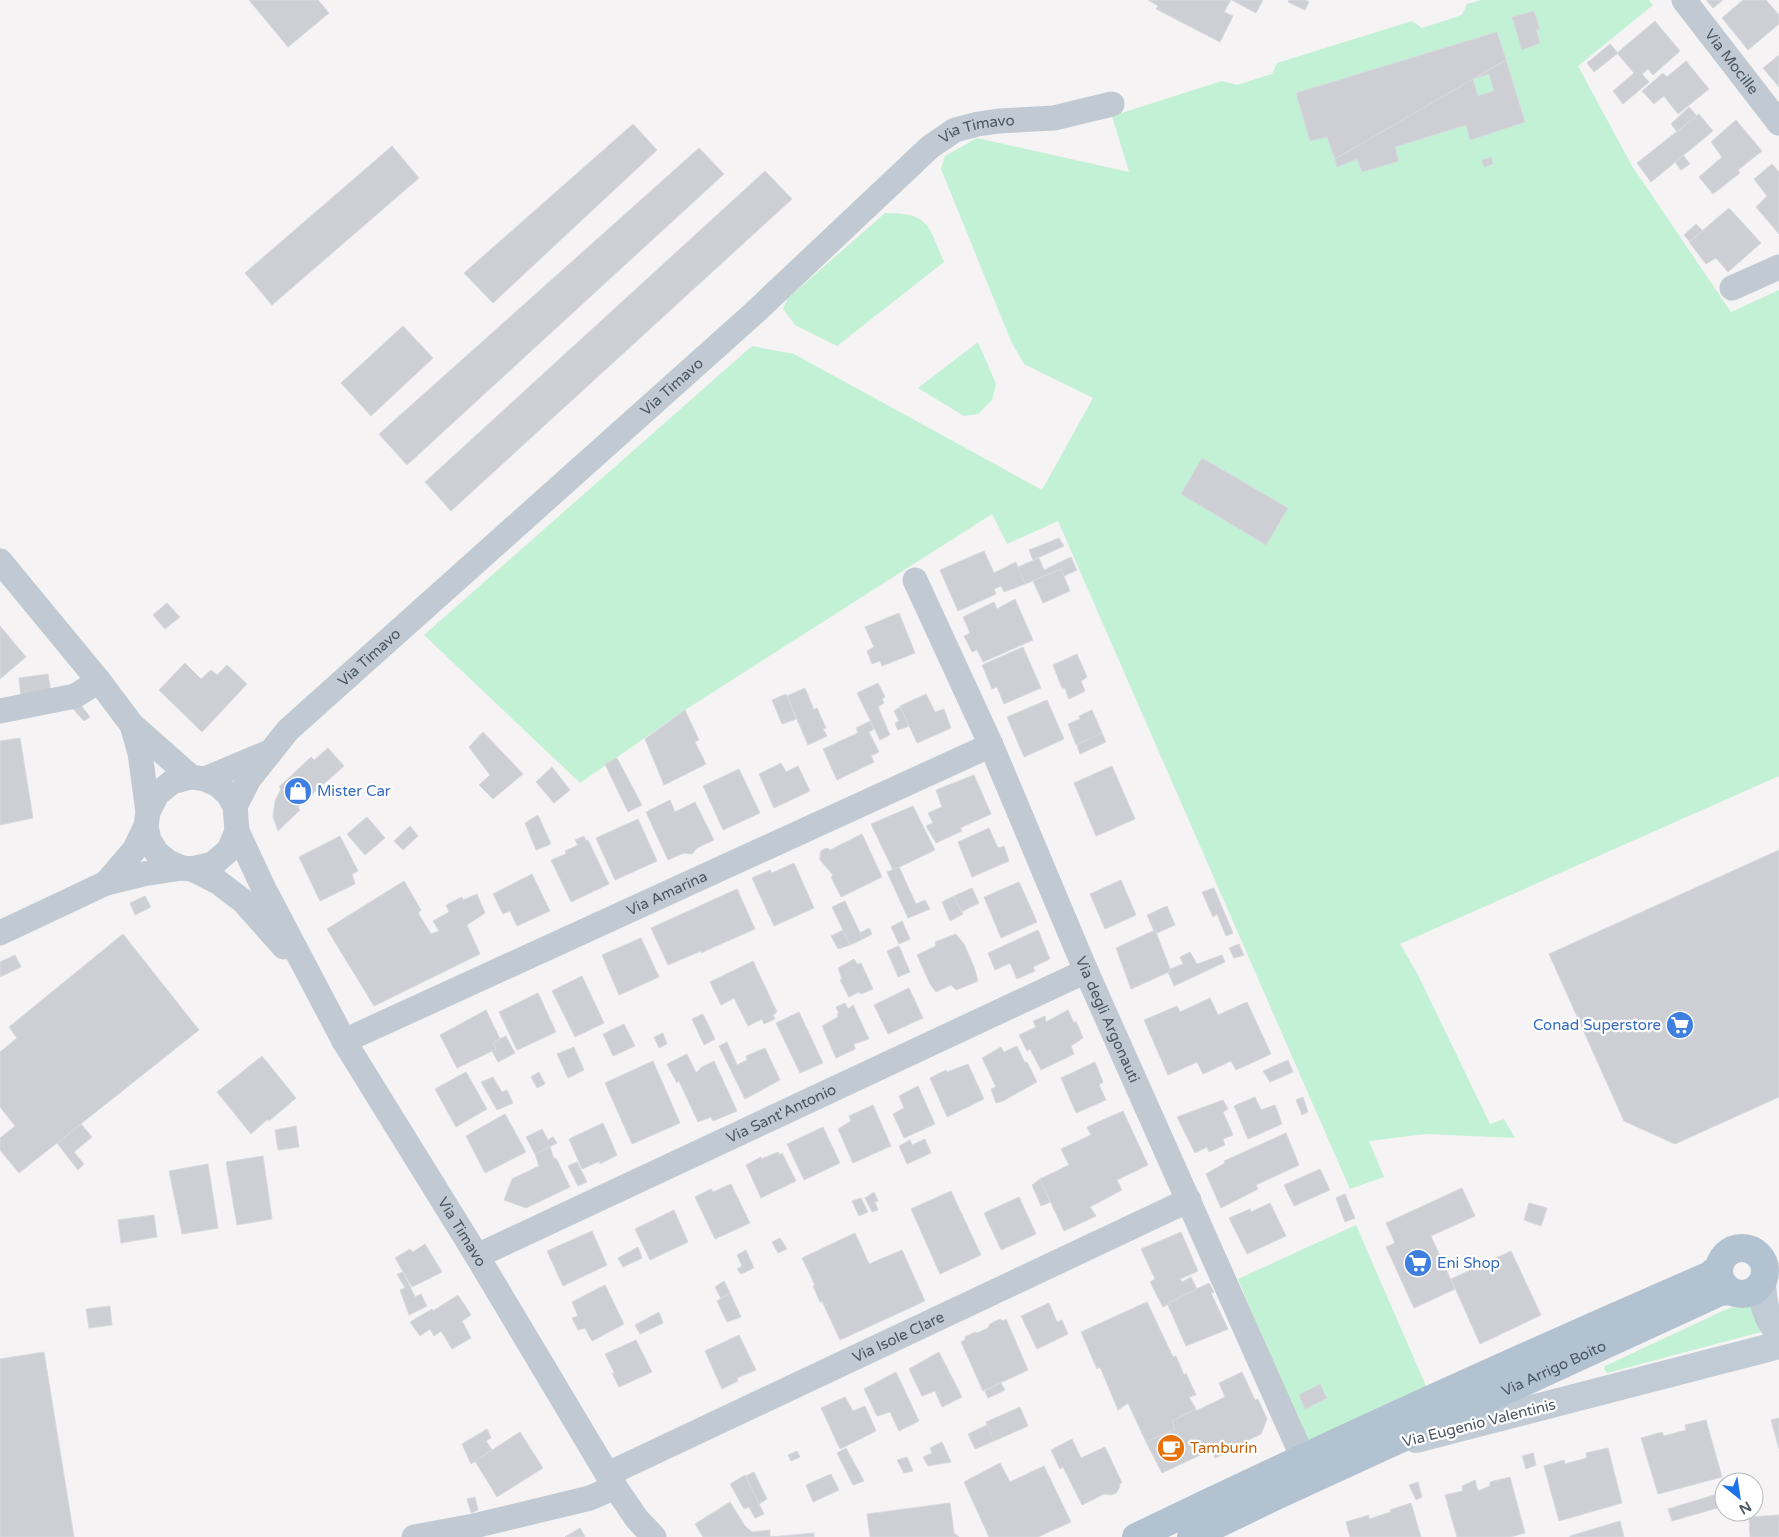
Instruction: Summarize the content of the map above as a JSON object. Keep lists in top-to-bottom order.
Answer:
{
  "streets": {
    "main road": ["Via Arrigo Boito", "Via Eugenio Valentinis"],
    "street": [
      "Via Mocille",
      "Via Timavo",
      "Via Amarina",
      "Via degli Argonauti",
      "Via Sant'Antonio",
      "Via Isole Clare"
    ]
  },
  "crossings": [
    ["Via Timavo", "Via Amarina"],
    ["Via Timavo", "Via Sant'Antonio"],
    ["Via Timavo", "Via Isole Clare"],
    ["Via Amarina", "Via degli Argonauti"],
    ["Via degli Argonauti", "Via Sant'Antonio"],
    ["Via degli Argonauti", "Via Isole Clare"],
    ["Via degli Argonauti", "Via Eugenio Valentinis"],
    ["Via Arrigo Boito", "Via Eugenio Valentinis"]
  ],
  "places": {
    "shop": ["Mister Car"],
    "supermarket": ["Conad Superstore", "Eni Shop"],
    "cafe": ["Tamburin"]
  },
  "north": "bottom right"
}
